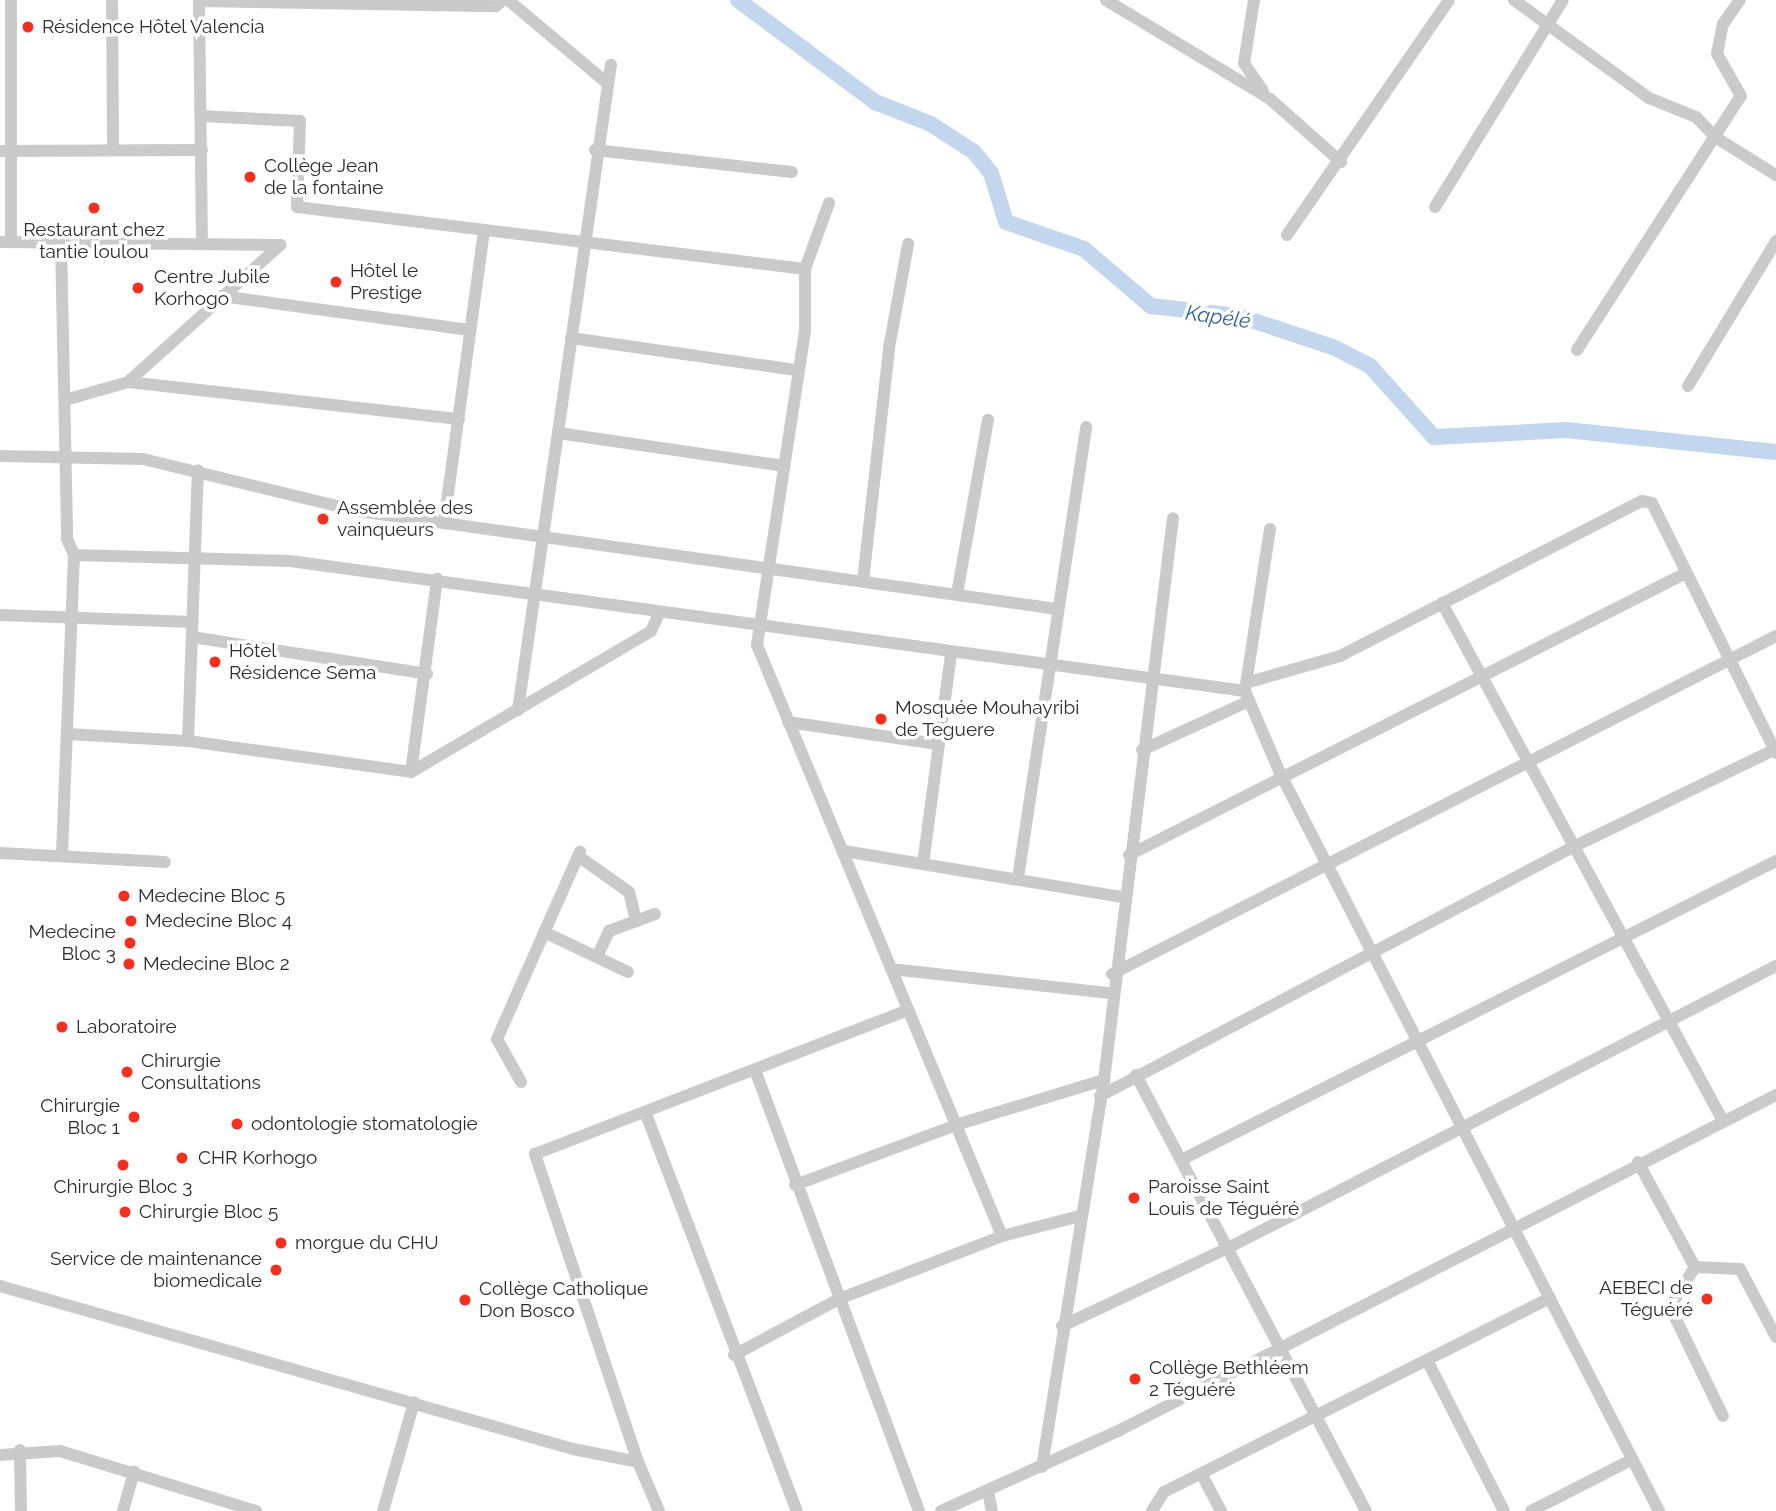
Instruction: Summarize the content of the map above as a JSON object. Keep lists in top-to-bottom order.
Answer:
{
  "water": ["Kapélé"],
  "places": [
    "Résidence Hôtel Valencia",
    "Collège Jean de la fontaine",
    "Restaurant chez tantie loulou",
    "Hôtel le Prestige",
    "Centre Jubile Korhogo",
    "Assemblée des vainqueurs",
    "Hôtel Résidence Sema",
    "Mosquée Mouhayribi de Teguere",
    "Medecine Bloc 5",
    "Medecine Bloc 4",
    "Medecine Bloc 3",
    "Medecine Bloc 2",
    "Laboratoire",
    "Chirurgie Consultations",
    "Chirurgie Bloc 1",
    "odontologie stomatologie",
    "CHR Korhogo",
    "Chirurgie Bloc 3",
    "Paroisse Saint Louis de Téguéré",
    "Chirurgie Bloc 5",
    "morgue du CHU",
    "Service de maintenance biomedicale",
    "AEBECI de Téguéré",
    "Collège Catholique Don Bosco",
    "Collège Bethléem 2 Téguéré"
  ]
}
